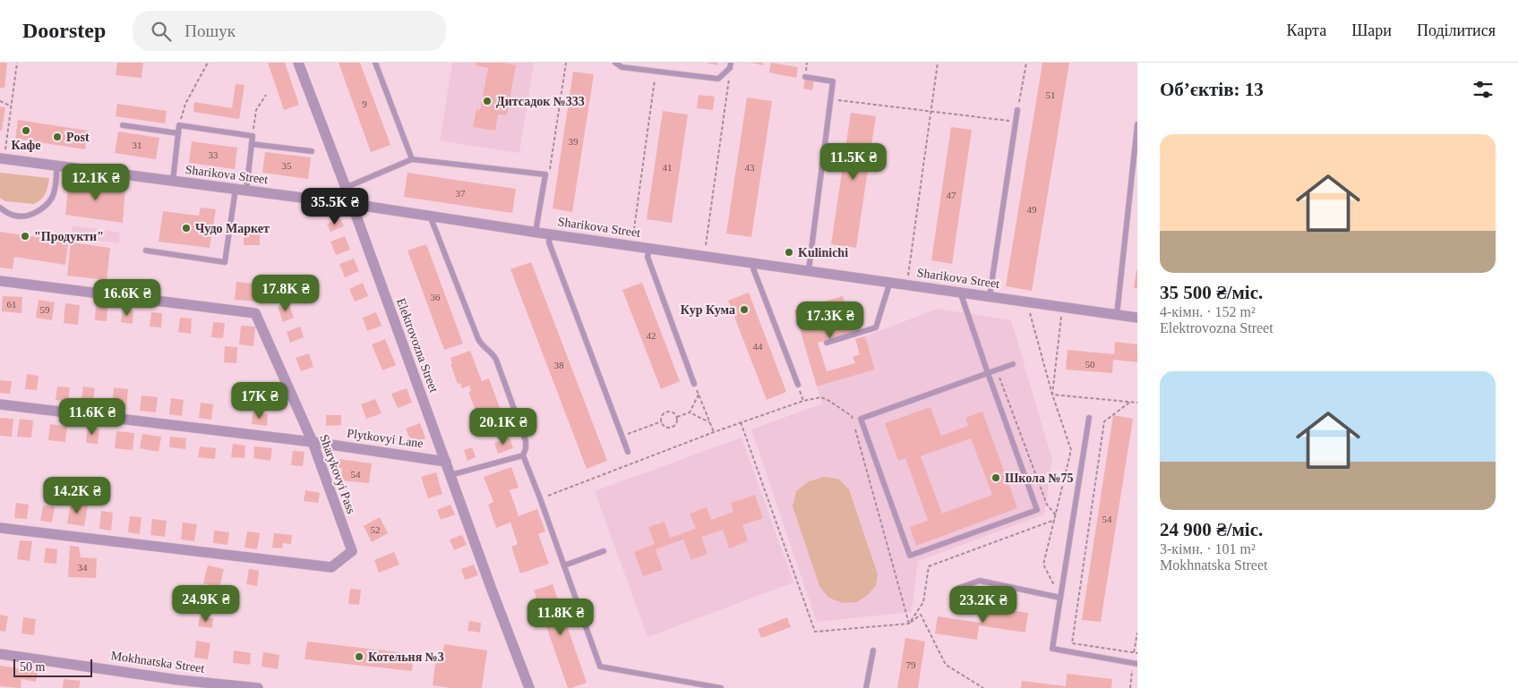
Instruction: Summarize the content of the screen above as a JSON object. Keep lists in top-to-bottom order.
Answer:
{
  "streets": {
    "street": [
      "Sharikova Street",
      "Elektrovozna Street",
      "Plytkovyi Lane",
      "Sharykovyi Pass",
      "Mokhnatska Street"
    ]
  },
  "crossings": [
    ["Sharikova Street", "Elektrovozna Street"],
    ["Elektrovozna Street", "Plytkovyi Lane"],
    ["Plytkovyi Lane", "Sharykovyi Pass"]
  ],
  "places": [
    "Дитсадок №333",
    "Кафе",
    "Post",
    "Чудо Маркет",
    "\"Продукти\"",
    "Kulinichi",
    "Кур Кума",
    "Школа №75",
    "Котельня №3"
  ],
  "house_numbers": [
    "51",
    "9",
    "39",
    "31",
    "33",
    "35",
    "41",
    "43",
    "37",
    "47",
    "49",
    "36",
    "61",
    "59",
    "42",
    "44",
    "50",
    "38",
    "54",
    "54",
    "52",
    "34",
    "79"
  ],
  "scale_bar": "50 m",
  "page": {
    "header": "Doorstep",
    "search": "Пошук",
    "nav": ["Карта", "Шари", "Поділитися"],
    "heading": "Об’єктів: 13",
    "list": [
      {
        "name": "35 500 ₴/міс.",
        "note": "4-кімн. · 152 m² · Elektrovozna Street"
      },
      {
        "name": "24 900 ₴/міс.",
        "note": "3-кімн. · 101 m² · Mokhnatska Street"
      }
    ],
    "price": [
      "11.5K ₴",
      "12.1K ₴",
      "35.5K ₴",
      "17.8K ₴",
      "16.6K ₴",
      "17.3K ₴",
      "17K ₴",
      "11.6K ₴",
      "20.1K ₴",
      "14.2K ₴",
      "24.9K ₴",
      "23.2K ₴",
      "11.8K ₴"
    ],
    "scale": "50 m"
  }
}
